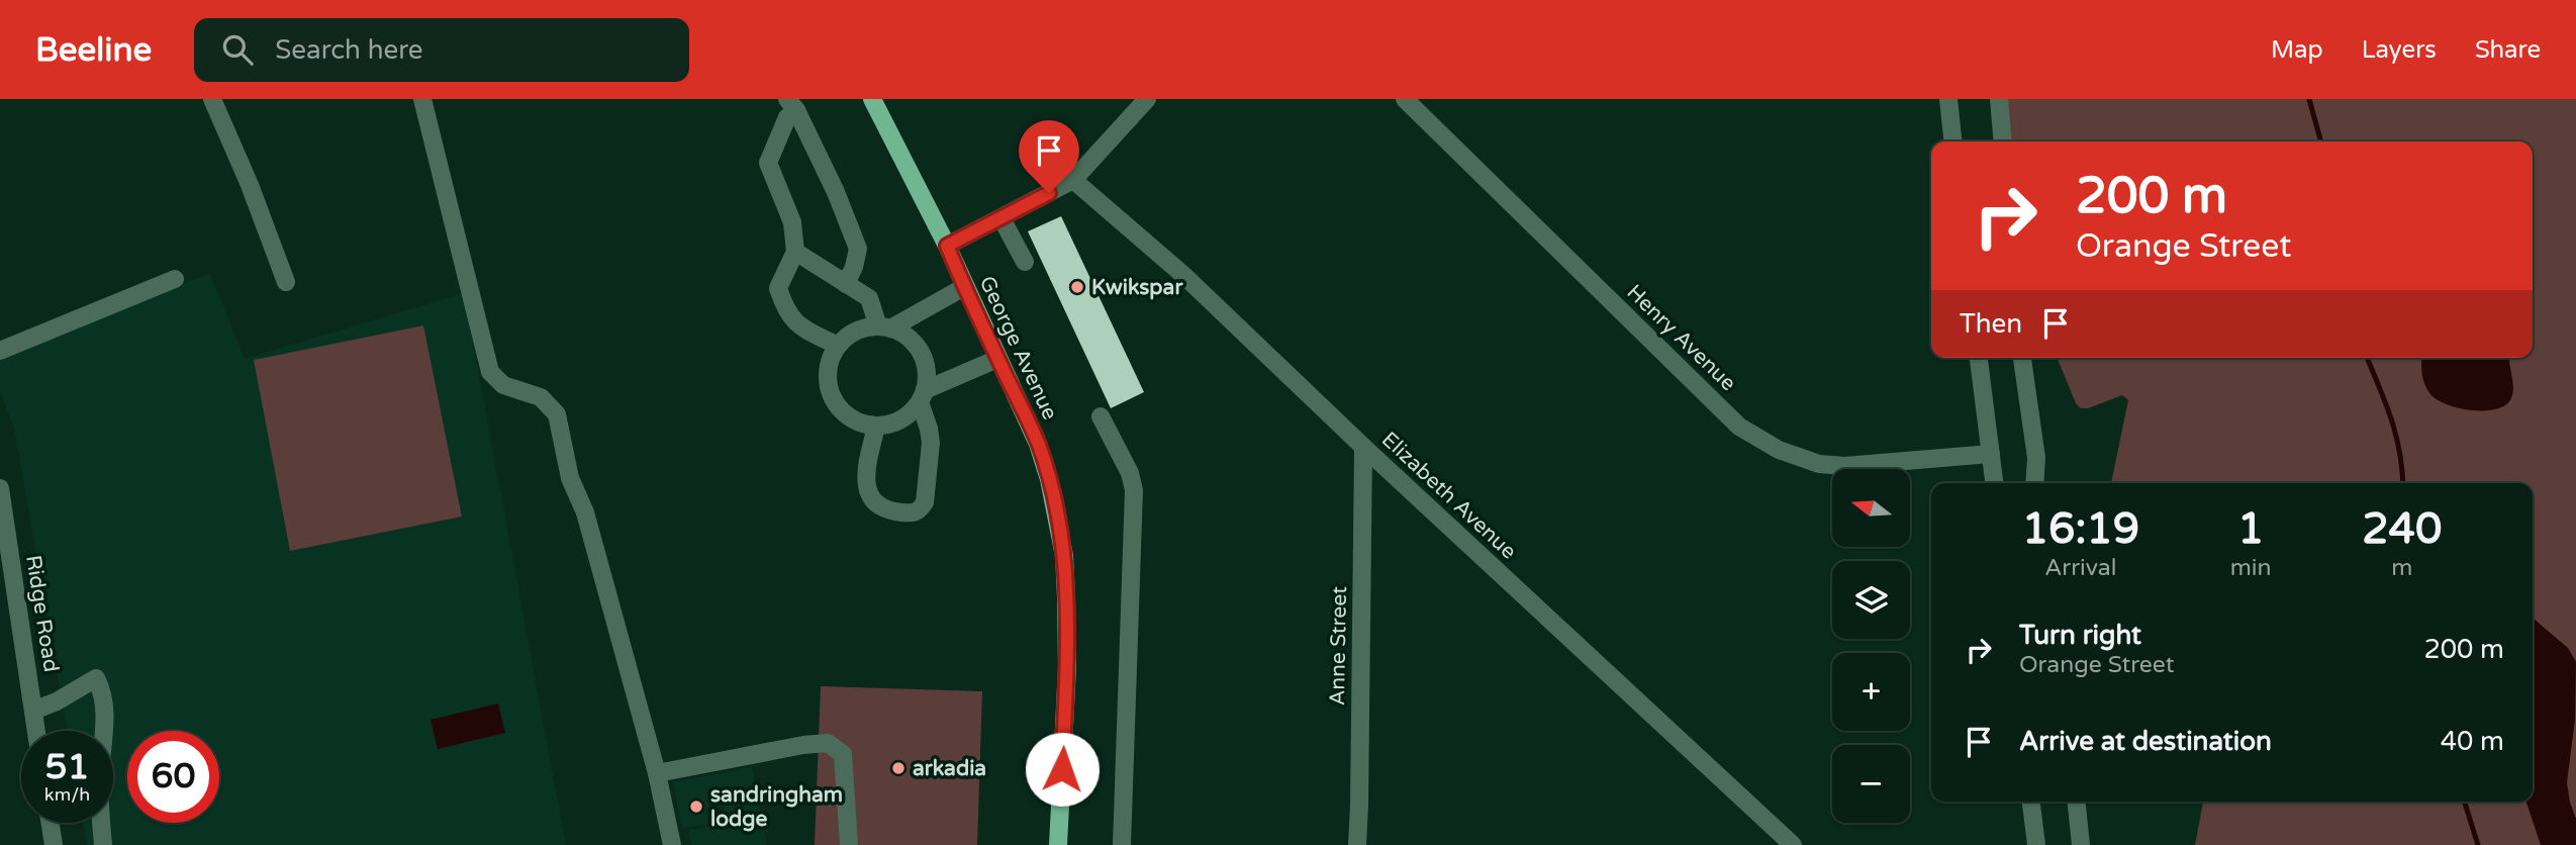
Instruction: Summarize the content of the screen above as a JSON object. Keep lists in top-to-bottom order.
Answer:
{
  "streets": {
    "main road": ["George Avenue"],
    "street": [
      "Henry Avenue",
      "Elizabeth Avenue",
      "Ridge Road",
      "Anne Street"
    ]
  },
  "crossings": [
    ["Elizabeth Avenue", "Anne Street"]
  ],
  "places": ["Kwikspar", "arkadia", "sandringham lodge"],
  "north": "left",
  "page": {
    "header": "Beeline",
    "search": "Search here",
    "nav": ["Map", "Layers", "Share"],
    "turn": ["200 m", "Orange Street"],
    "then": "Then",
    "map_buttons": ["+", "−"],
    "eta": [
      "16:19",
      "Arrival",
      "1",
      "min",
      "240",
      "m"
    ],
    "list": [
      {
        "name": "Turn right",
        "note": "Orange Street",
        "value": "200 m"
      },
      {
        "name": "Arrive at destination",
        "value": "40 m"
      }
    ],
    "speed": "51 km/h",
    "limit": "60"
  }
}
